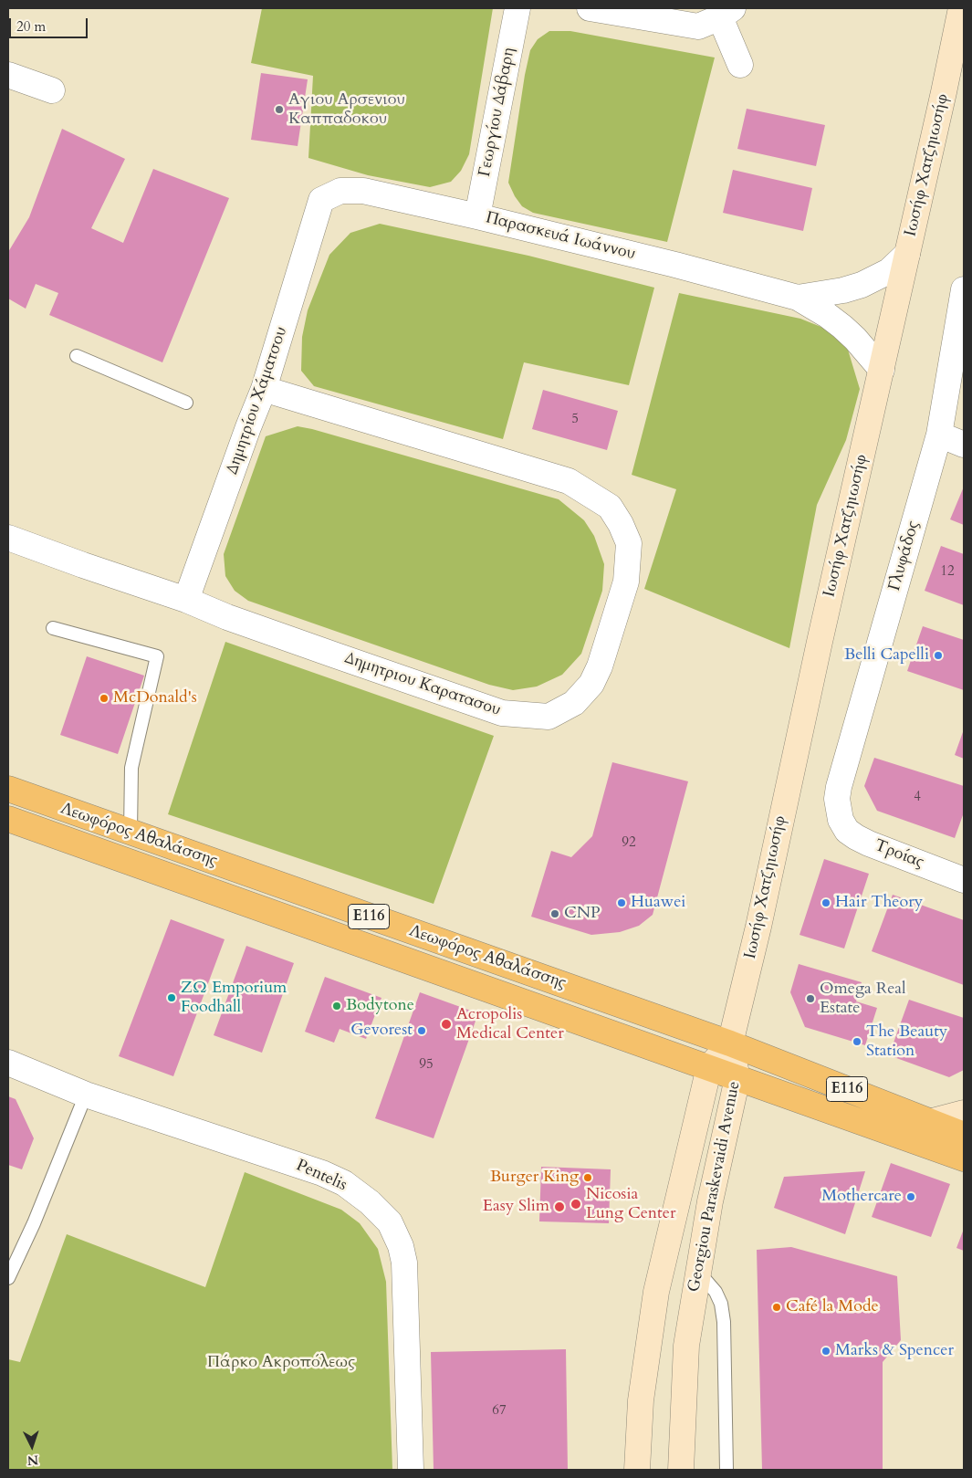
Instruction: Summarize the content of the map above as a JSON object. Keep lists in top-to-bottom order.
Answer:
{
  "streets": {
    "main road": [
      "Ιωσήφ Χατζηιωσήφ",
      "Λεωφόρος Αθαλάσσης",
      "E116",
      "Georgiou Paraskevaidi Avenue"
    ],
    "street": [
      "Γεωργίου Δάβαρη",
      "Παρασκευά Ιωάννου",
      "Δημητρίου Χάματσου",
      "Γλυφάδος",
      "Δημητριου Καρατασου",
      "Τροίας",
      "Pentelis"
    ]
  },
  "crossings": [
    ["Γεωργίου Δάβαρη", "Παρασκευά Ιωάννου"],
    ["Ιωσήφ Χατζηιωσήφ", "Παρασκευά Ιωάννου"],
    ["Ιωσήφ Χατζηιωσήφ", "Λεωφόρος Αθαλάσσης"],
    ["Ιωσήφ Χατζηιωσήφ", "Georgiou Paraskevaidi Avenue"],
    ["Παρασκευά Ιωάννου", "Δημητρίου Χάματσου"],
    ["Δημητρίου Χάματσου", "Δημητριου Καρατασου"],
    ["Γλυφάδος", "Τροίας"],
    ["Λεωφόρος Αθαλάσσης", "Georgiou Paraskevaidi Avenue"]
  ],
  "parks": ["Πάρκο Ακροπόλεως"],
  "places": [
    "Αγιου Αρσενιου Καππαδοκου",
    "Belli Capelli",
    "McDonald's",
    "Huawei",
    "Hair Theory",
    "CNP",
    "ΖΩ Emporium Foodhall",
    "Omega Real Estate",
    "Bodytone",
    "Acropolis Medical Center",
    "Gevorest",
    "The Beauty Station",
    "Burger King",
    "Mothercare",
    "Nicosia Lung Center",
    "Easy Slim",
    "Café la Mode",
    "Marks & Spencer"
  ],
  "house_numbers": [
    "5",
    "12",
    "4",
    "92",
    "95",
    "67"
  ],
  "scale_bar": "20 m",
  "north": "bottom"
}
